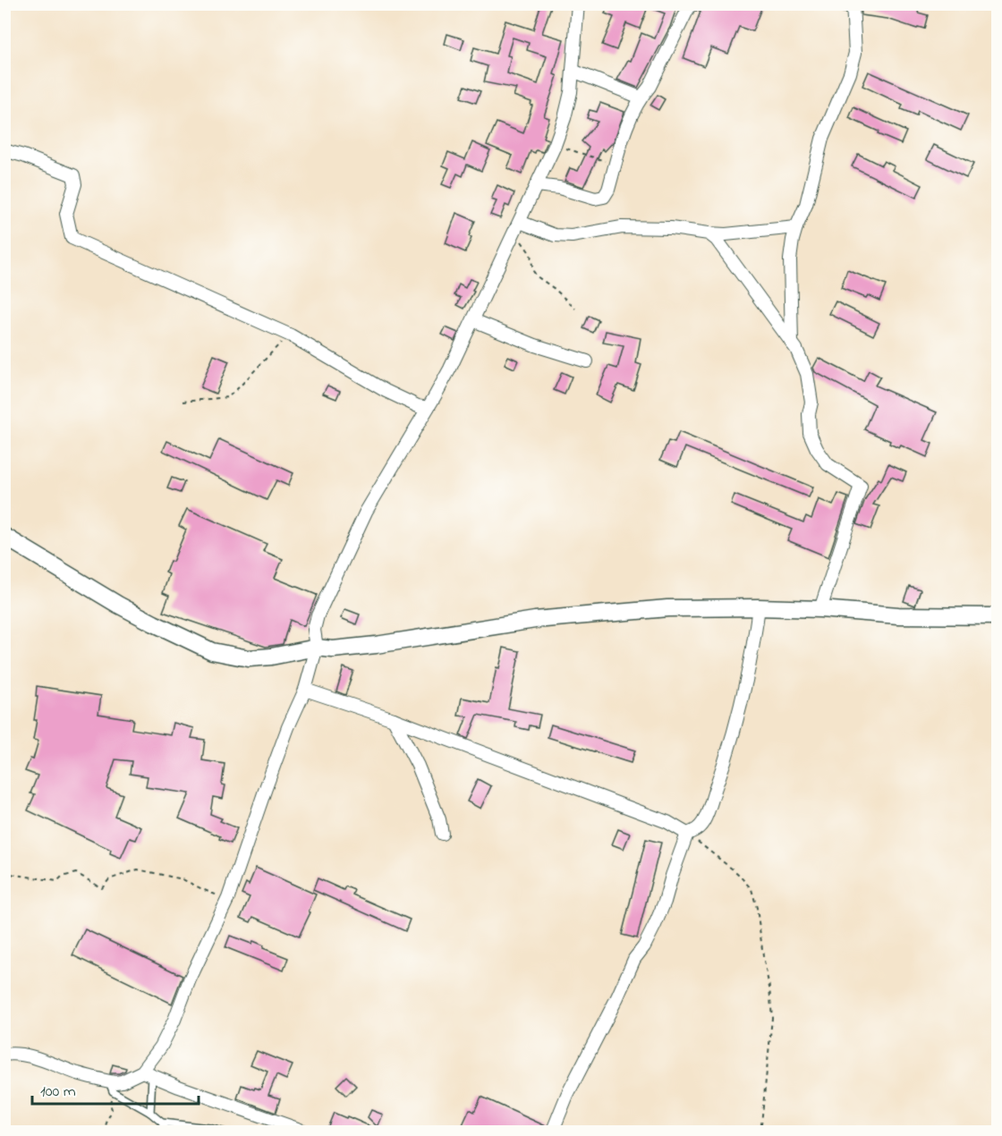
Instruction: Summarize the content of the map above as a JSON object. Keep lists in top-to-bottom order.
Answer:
{
  "scale_bar": "100 m"
}
